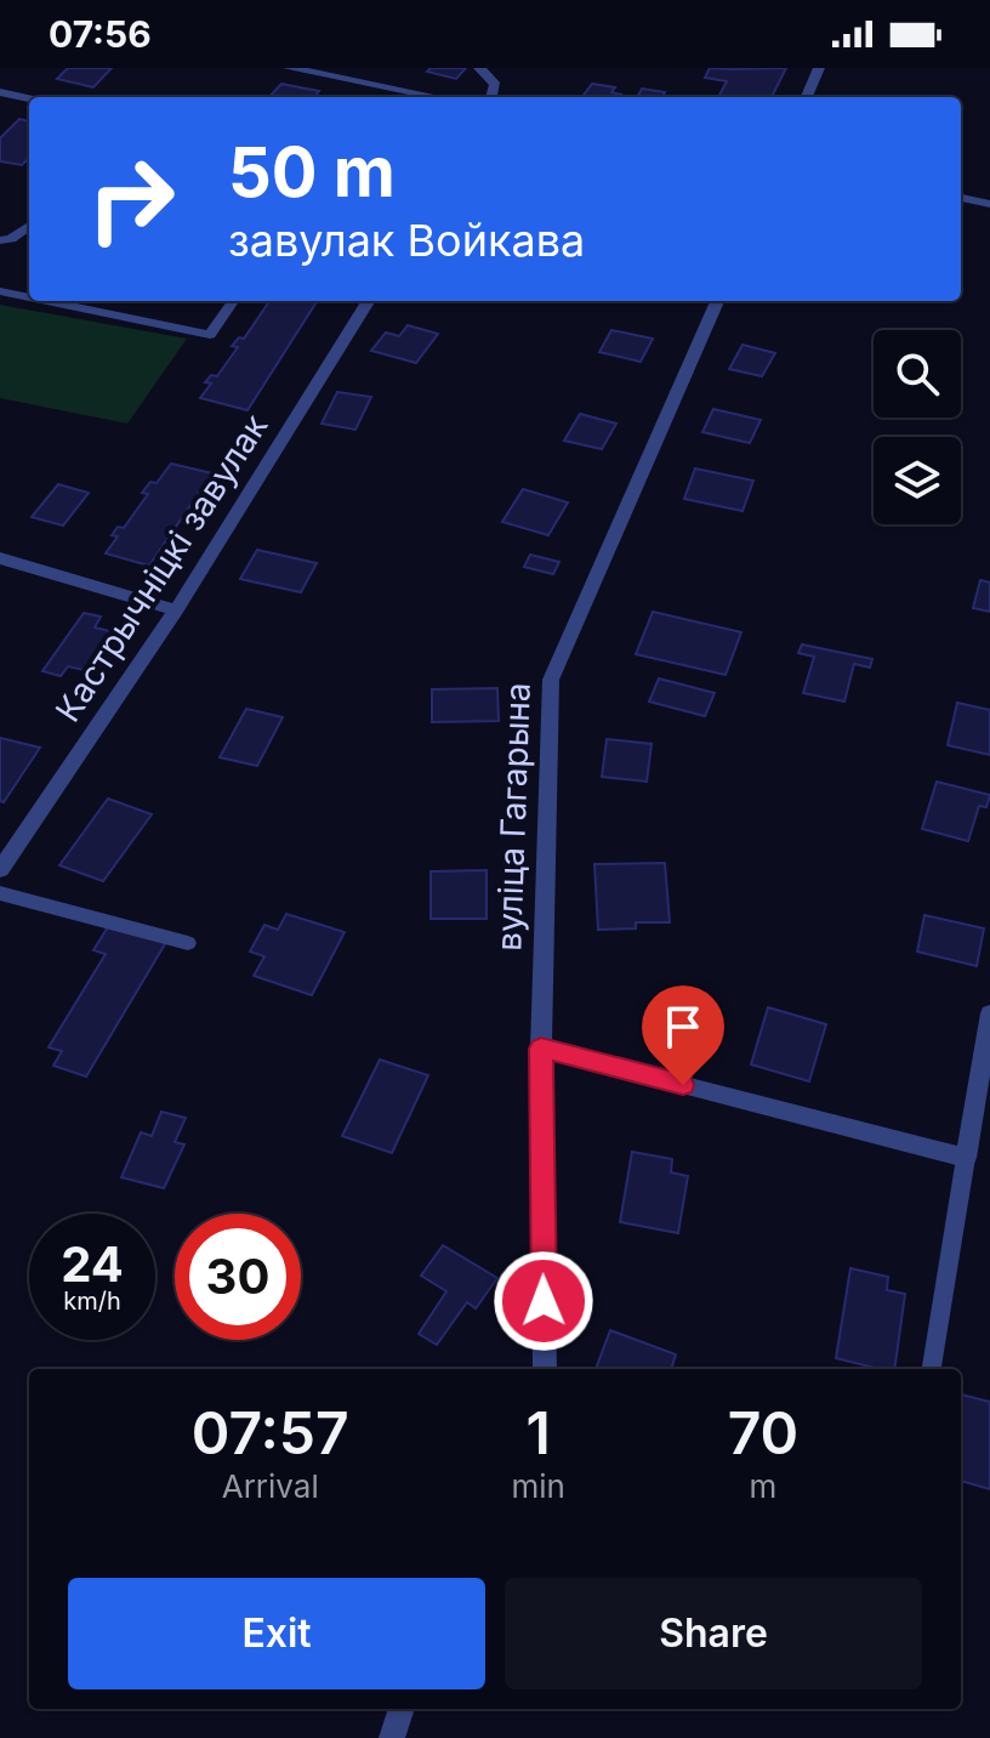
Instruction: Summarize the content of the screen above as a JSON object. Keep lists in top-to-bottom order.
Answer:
{
  "streets": {
    "street": ["Кастрычніцкі завулак", "вуліца Гагарына"]
  },
  "page": {
    "status": "07:56",
    "turn": ["50 m", "завулак Войкава"],
    "speed": "24 km/h",
    "limit": "30",
    "eta": [
      "07:57",
      "Arrival",
      "1",
      "min",
      "70",
      "m"
    ],
    "buttons": ["Exit", "Share"]
  }
}
